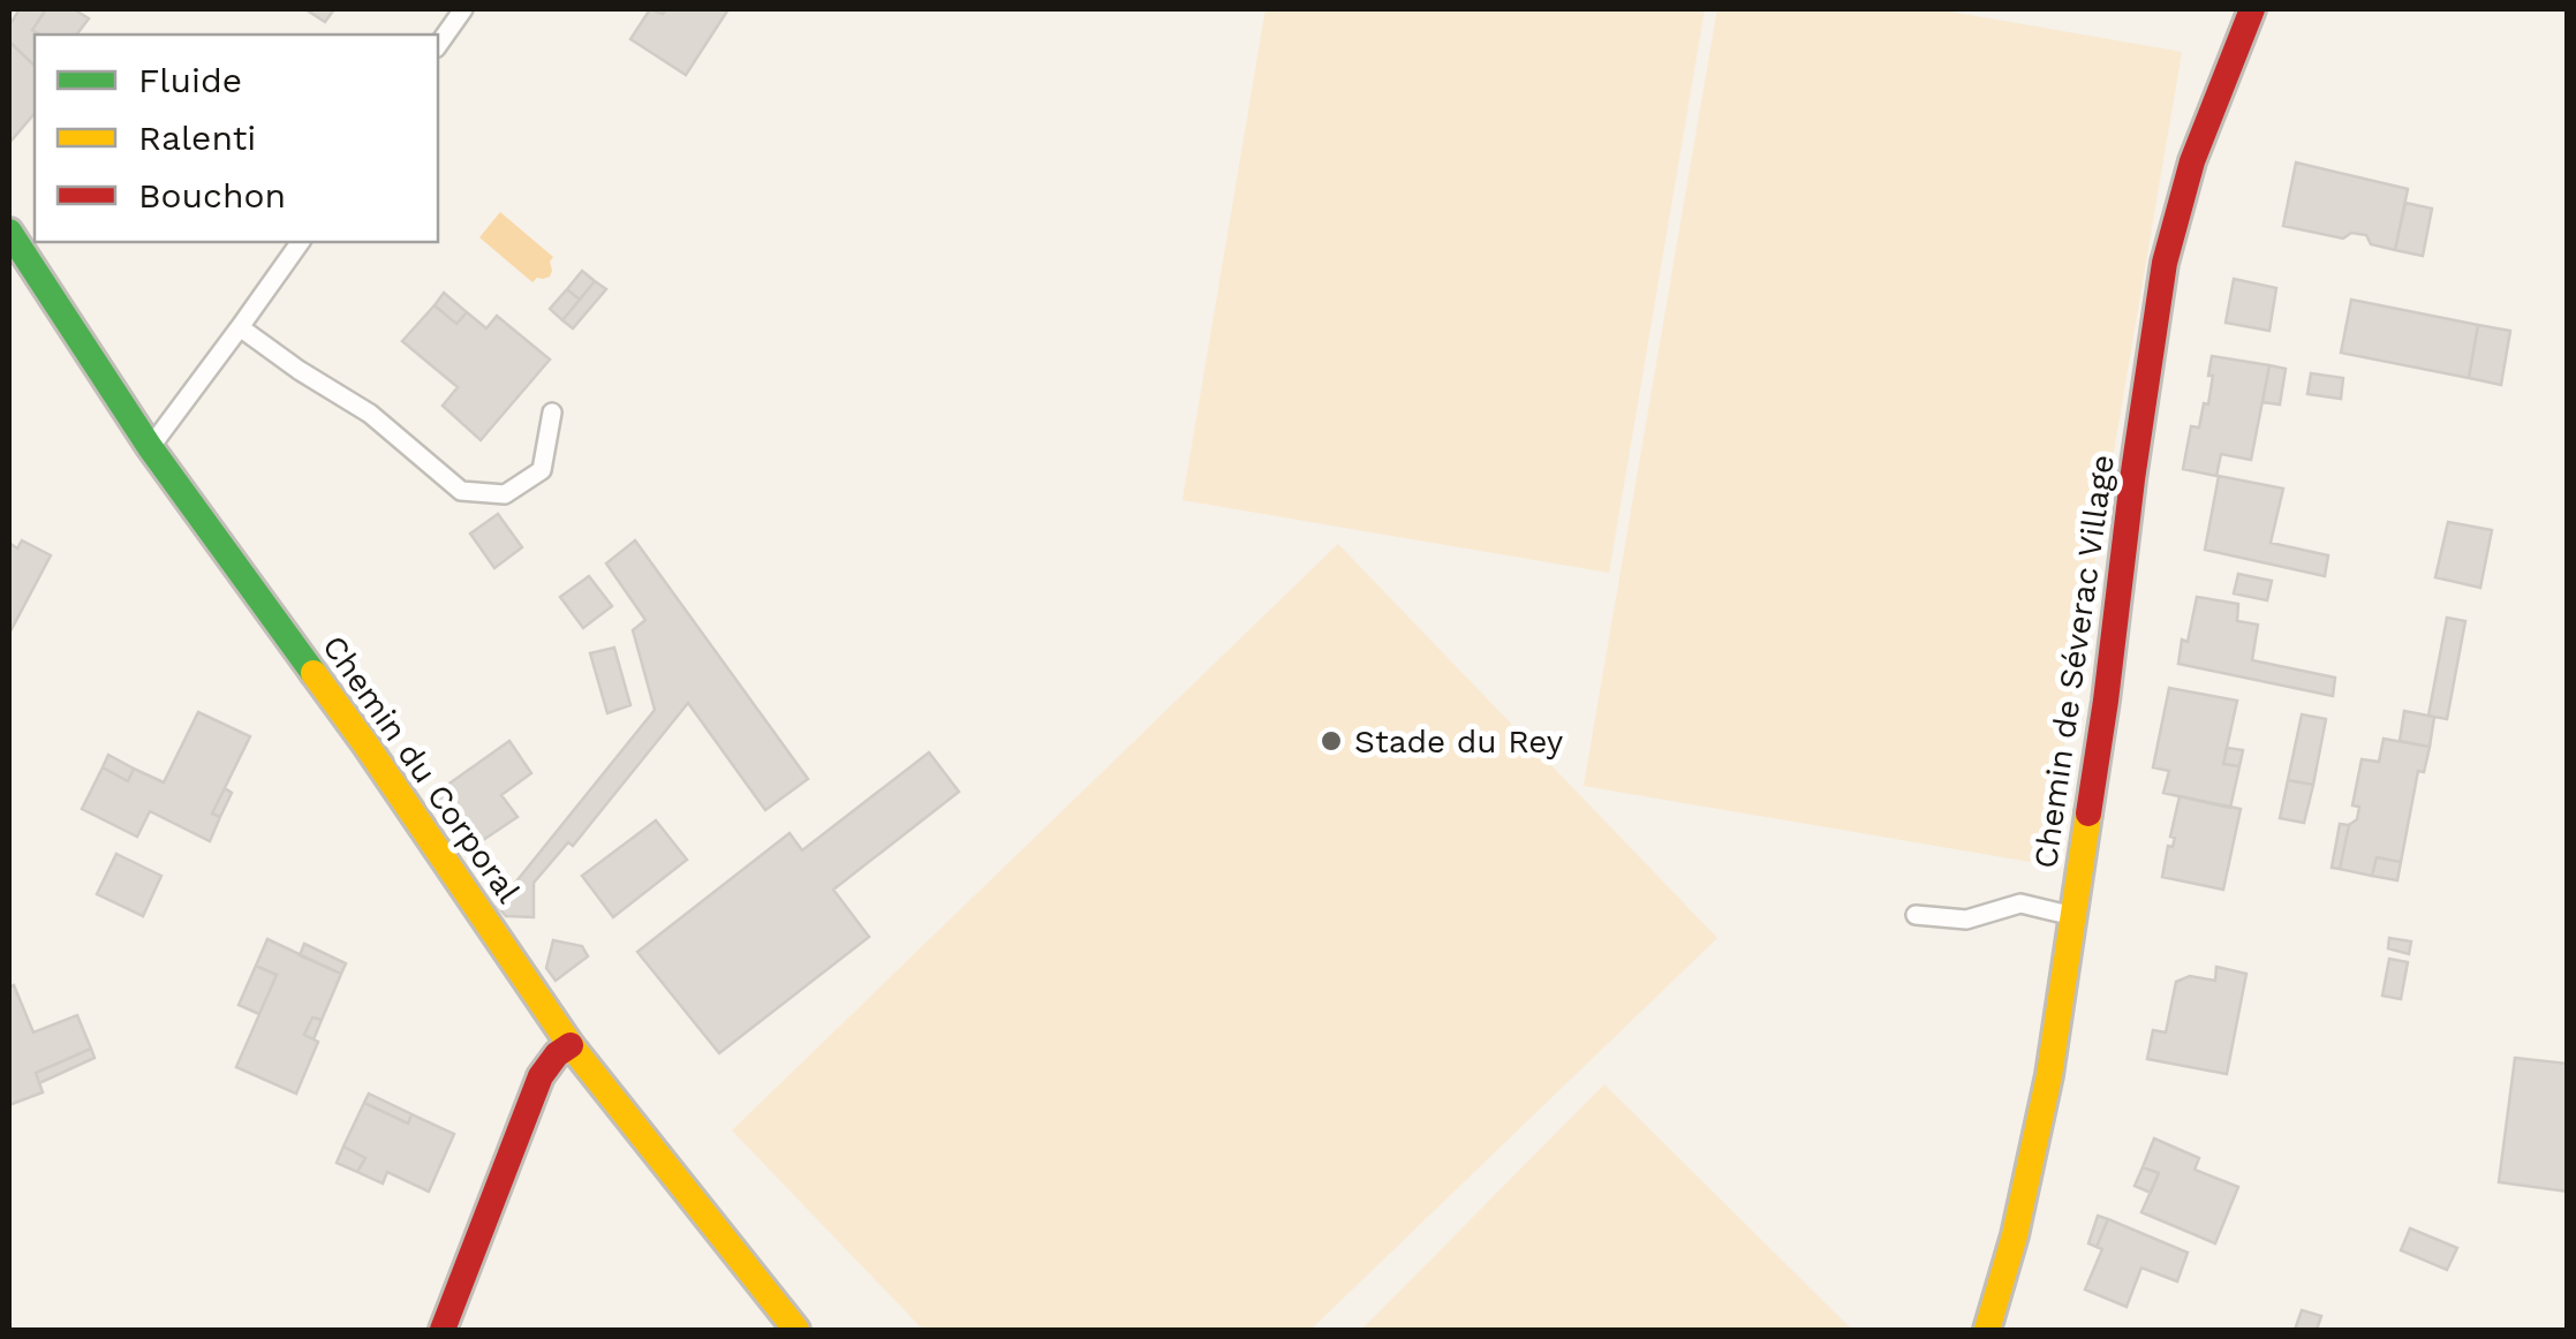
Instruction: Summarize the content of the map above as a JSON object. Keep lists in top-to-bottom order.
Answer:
{
  "streets": {
    "street": ["Chemin de Séverac Village", "Chemin du Corporal"]
  },
  "places": ["Stade du Rey"],
  "legend": ["Fluide", "Ralenti", "Bouchon"]
}
